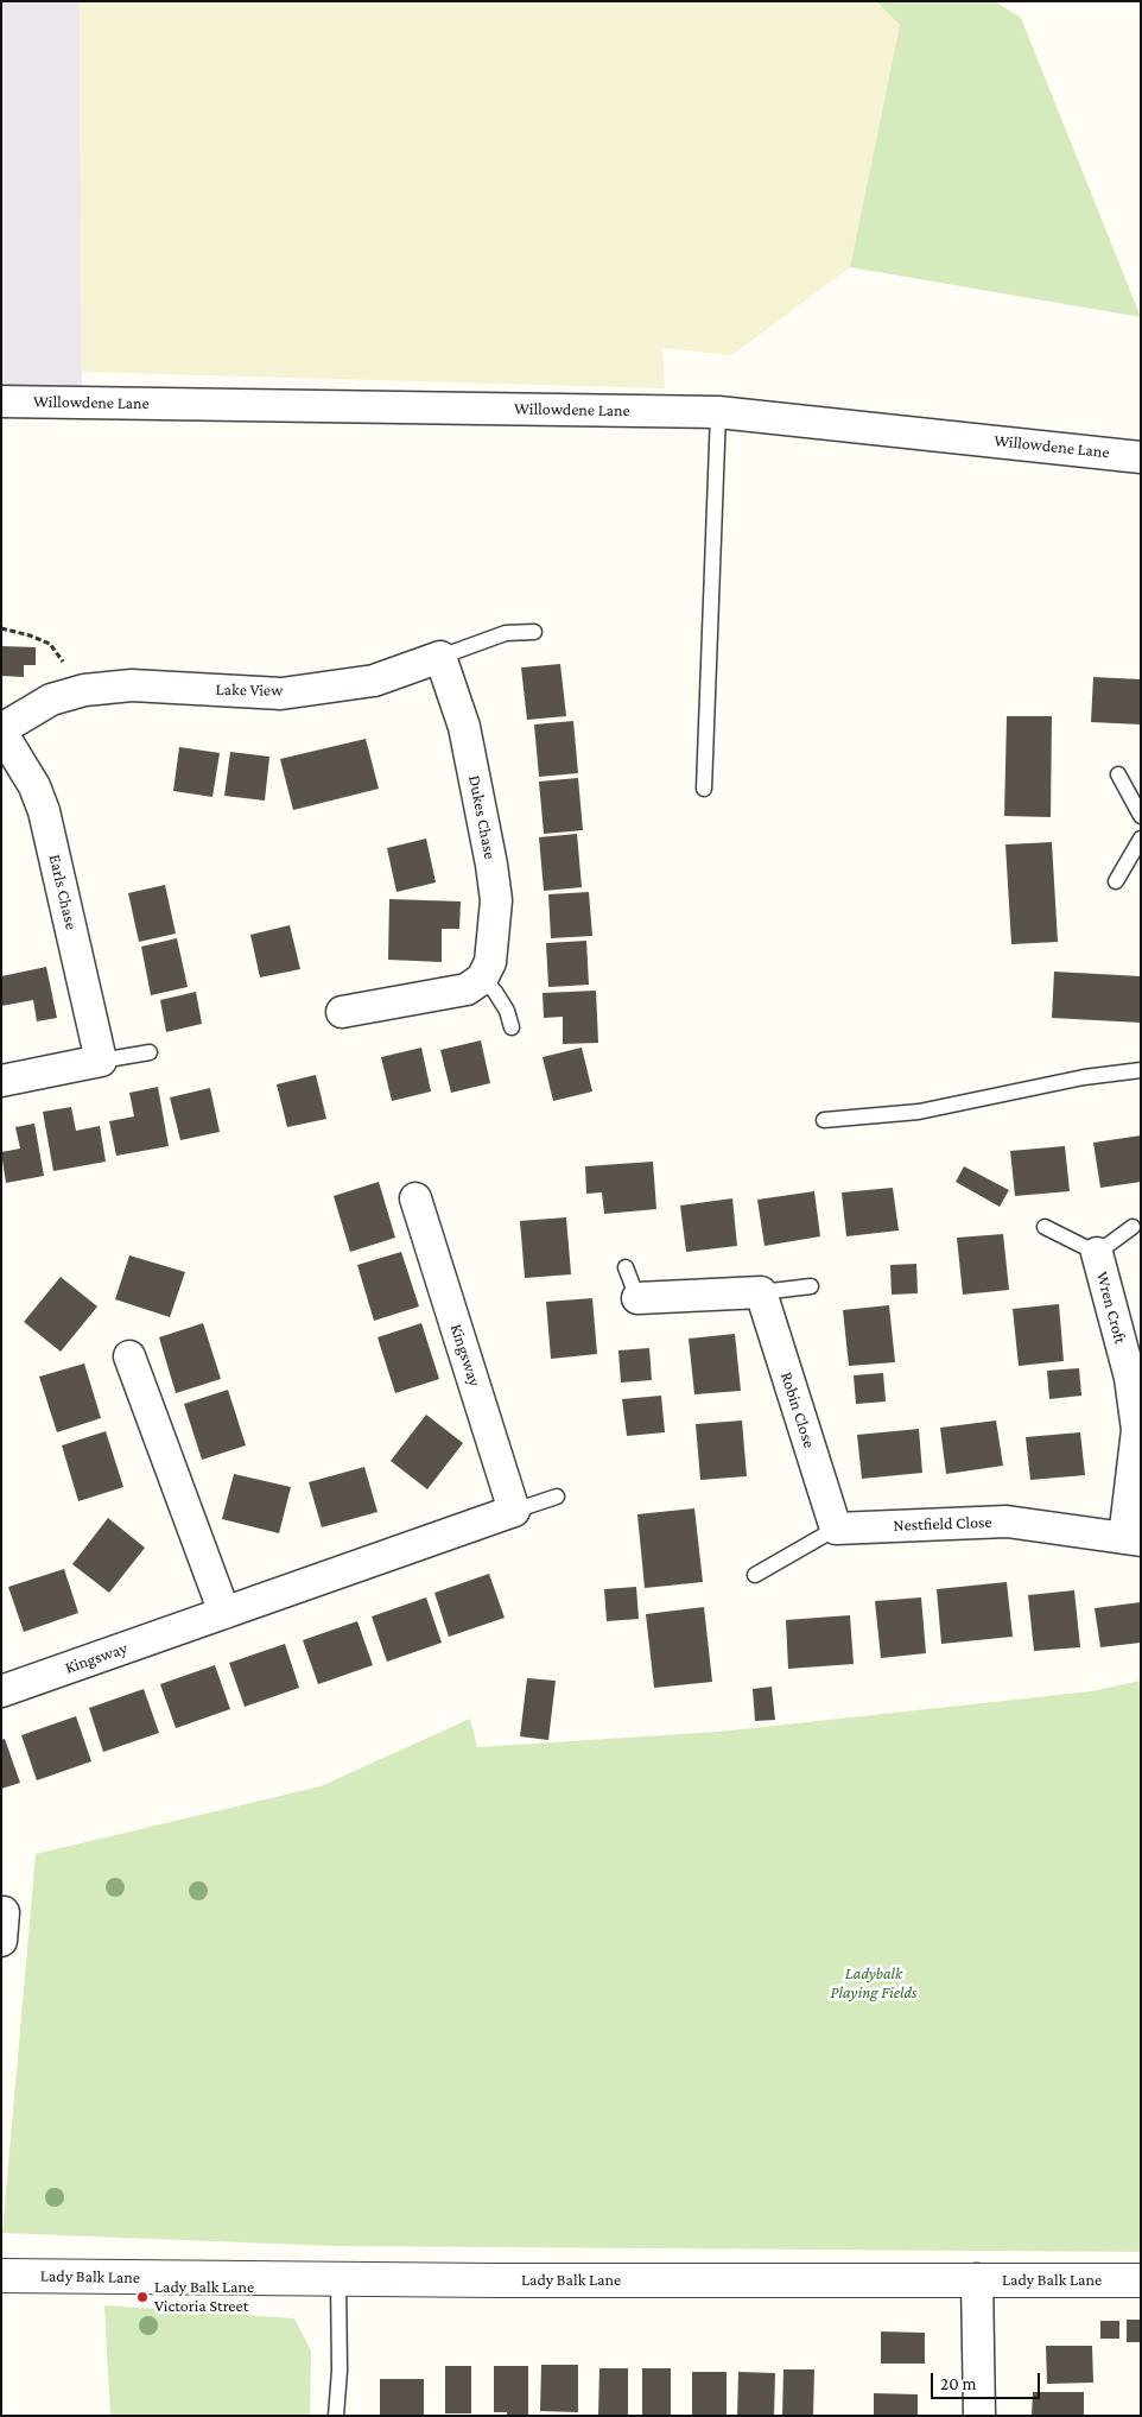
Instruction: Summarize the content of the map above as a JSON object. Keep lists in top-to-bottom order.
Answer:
{
  "streets": {
    "street": [
      "Willowdene Lane",
      "Lake View",
      "Dukes Chase",
      "Earls Chase",
      "Wren Croft",
      "Kingsway",
      "Robin Close",
      "Nestfield Close",
      "Lady Balk Lane"
    ]
  },
  "crossings": [
    ["Lake View", "Dukes Chase"],
    ["Lake View", "Earls Chase"],
    ["Wren Croft", "Nestfield Close"],
    ["Robin Close", "Nestfield Close"]
  ],
  "parks": ["Ladybalk Playing Fields"],
  "places": ["Lady Balk Lane Victoria Street"],
  "scale_bar": "20 m"
}
